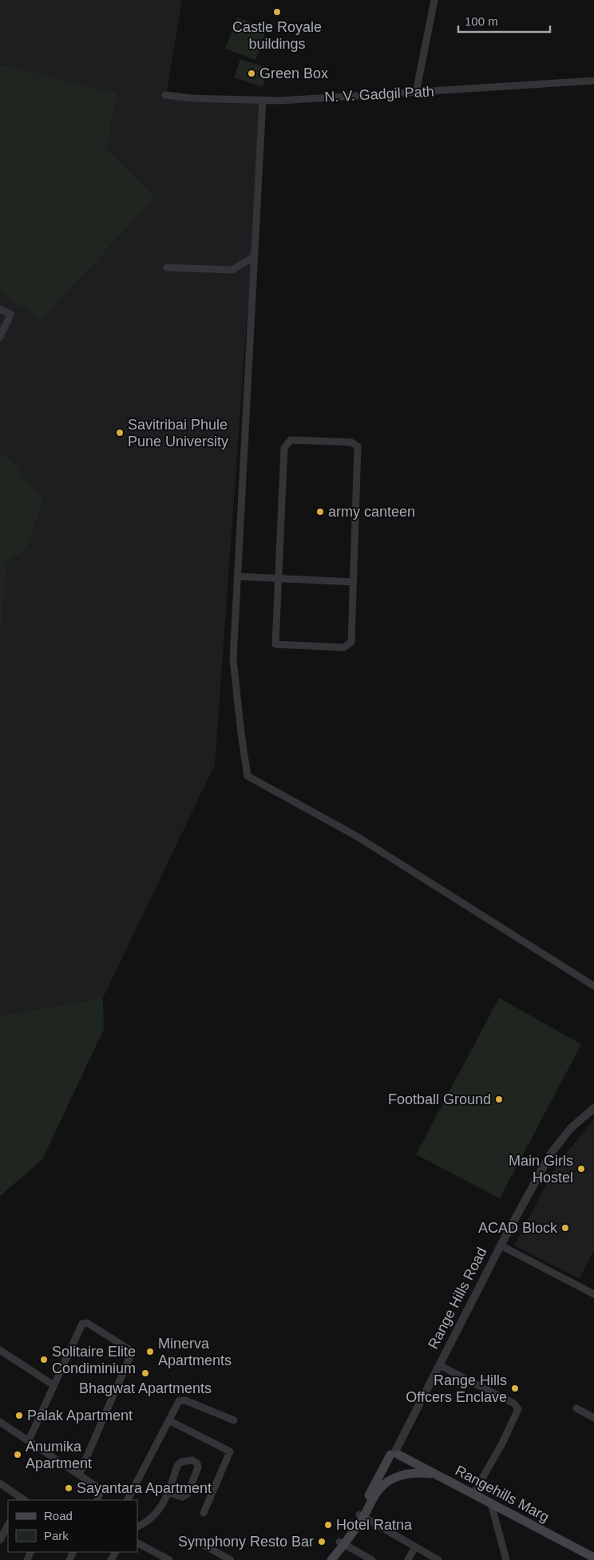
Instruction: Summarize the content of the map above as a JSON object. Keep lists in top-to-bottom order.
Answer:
{
  "streets": {
    "main road": ["Range Hills Road", "Rangehills Marg"],
    "street": ["N. V. Gadgil Path"]
  },
  "crossings": [
    ["Range Hills Road", "Rangehills Marg"]
  ],
  "places": [
    "Castle Royale buildings",
    "Green Box",
    "Savitribai Phule Pune University",
    "army canteen",
    "Football Ground",
    "Main Girls Hostel",
    "ACAD Block",
    "Minerva Apartments",
    "Solitaire Elite Condiminium",
    "Bhagwat Apartments",
    "Range Hills Offcers Enclave",
    "Palak Apartment",
    "Anumika Apartment",
    "Sayantara Apartment",
    "Hotel Ratna",
    "Symphony Resto Bar"
  ],
  "legend": ["Road", "Park"],
  "scale_bar": "100 m"
}
